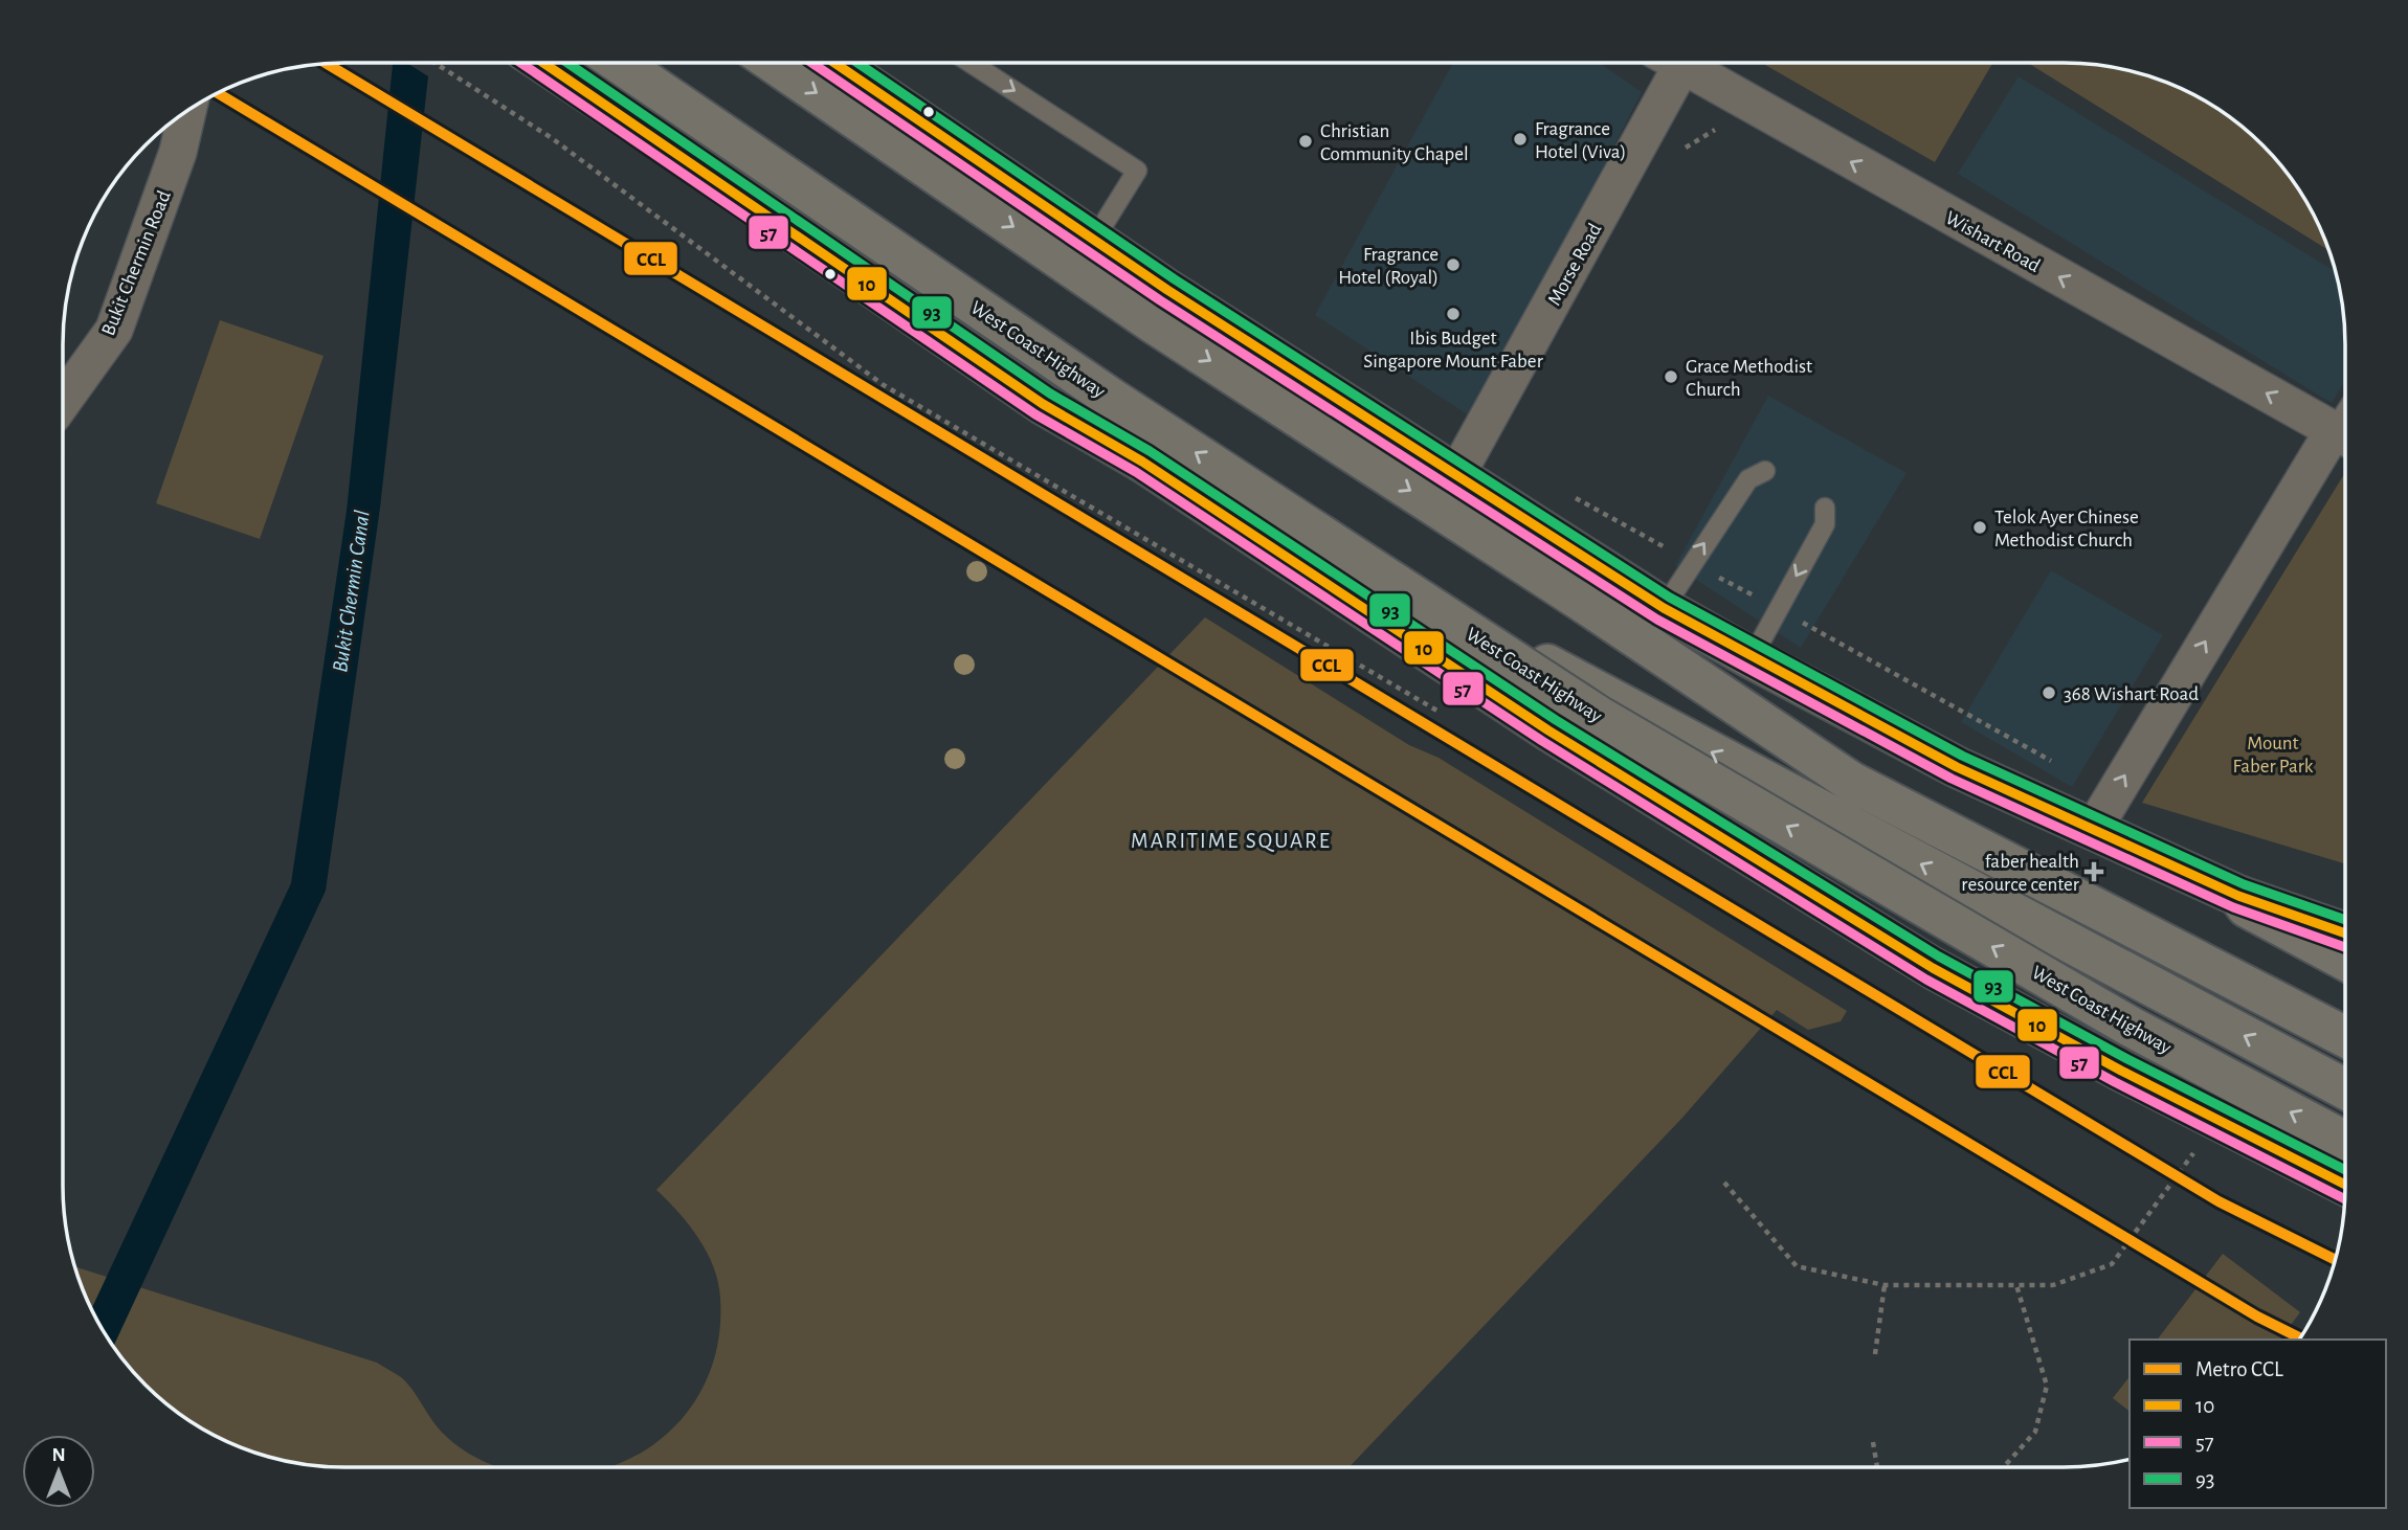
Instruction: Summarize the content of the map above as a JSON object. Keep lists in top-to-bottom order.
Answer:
{
  "streets": {
    "highway": ["West Coast Highway"],
    "street": ["Wishart Road", "Bukit Chermin Road", "Morse Road"]
  },
  "one_way": ["Wishart Road"],
  "districts": ["MARITIME SQUARE"],
  "water": ["Bukit Chermin Canal"],
  "parks": ["Mount Faber Park"],
  "places": {
    "other": [
      "Fragrance Hotel (Viva)",
      "Christian Community Chapel",
      "Fragrance Hotel (Royal)",
      "Ibis Budget Singapore Mount Faber",
      "Grace Methodist Church",
      "Telok Ayer Chinese Methodist Church",
      "368 Wishart Road"
    ],
    "health": ["faber health resource center"]
  },
  "lines": [
    "transit line 10",
    "transit line 57",
    "transit line 93",
    "metro line CCL"
  ],
  "legend": [
    "Metro CCL",
    "10",
    "57",
    "93"
  ],
  "north": "top"
}
